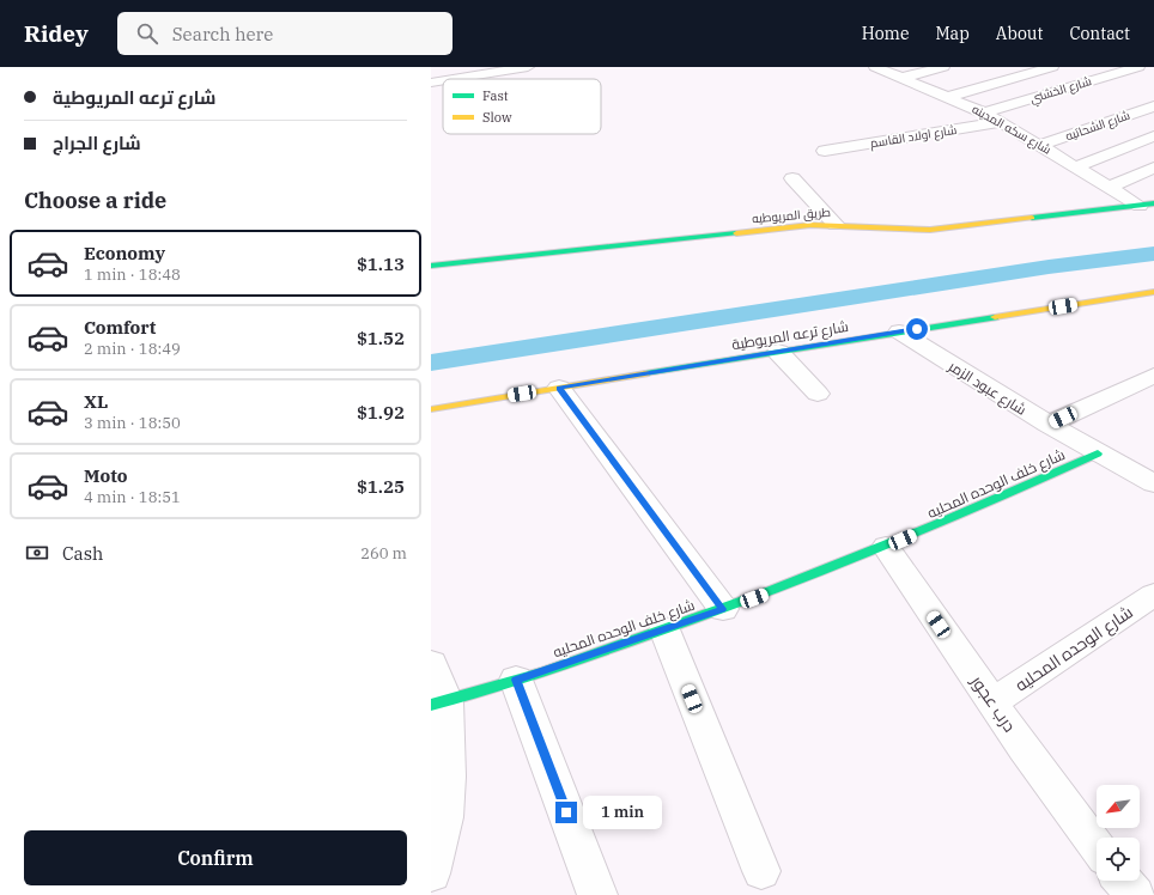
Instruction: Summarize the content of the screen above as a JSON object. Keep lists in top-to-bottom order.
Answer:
{
  "streets": {
    "street": [
      "شارع الخشني",
      "شارع الشحاتيه",
      "شارع سكه المدينه",
      "شارع اولاد القاسم",
      "طريق المريوطيه",
      "شارع ترعه المريوطية",
      "شارع عبود الزمر",
      "شارع خلف الوحده المحليه",
      "شارع الوحده المحليه",
      "درب عجور"
    ]
  },
  "crossings": [
    ["شارع الخشني", "شارع سكه المدينه"],
    ["شارع الشحاتيه", "شارع سكه المدينه"],
    ["شارع سكه المدينه", "شارع اولاد القاسم"],
    ["شارع سكه المدينه", "طريق المريوطيه"],
    ["شارع ترعه المريوطية", "شارع عبود الزمر"],
    ["شارع عبود الزمر", "شارع خلف الوحده المحليه"],
    ["شارع خلف الوحده المحليه", "درب عجور"],
    ["شارع الوحده المحليه", "درب عجور"]
  ],
  "legend": ["Fast", "Slow"],
  "north": "bottom left",
  "page": {
    "header": "Ridey",
    "search": "Search here",
    "nav": [
      "Home",
      "Map",
      "About",
      "Contact"
    ],
    "banner": ["شارع ترعه المريوطية", "شارع الجراج"],
    "heading": "Choose a ride",
    "list": [
      {
        "name": "Economy",
        "note": "1 min · 18:48",
        "value": "$1.13"
      },
      {
        "name": "Comfort",
        "note": "2 min · 18:49",
        "value": "$1.52"
      },
      {
        "name": "XL",
        "note": "3 min · 18:50",
        "value": "$1.92"
      },
      {
        "name": "Moto",
        "note": "4 min · 18:51",
        "value": "$1.25"
      }
    ],
    "pay": ["Cash", "260 m"],
    "bubble": "1 min",
    "buttons": "Confirm"
  }
}
